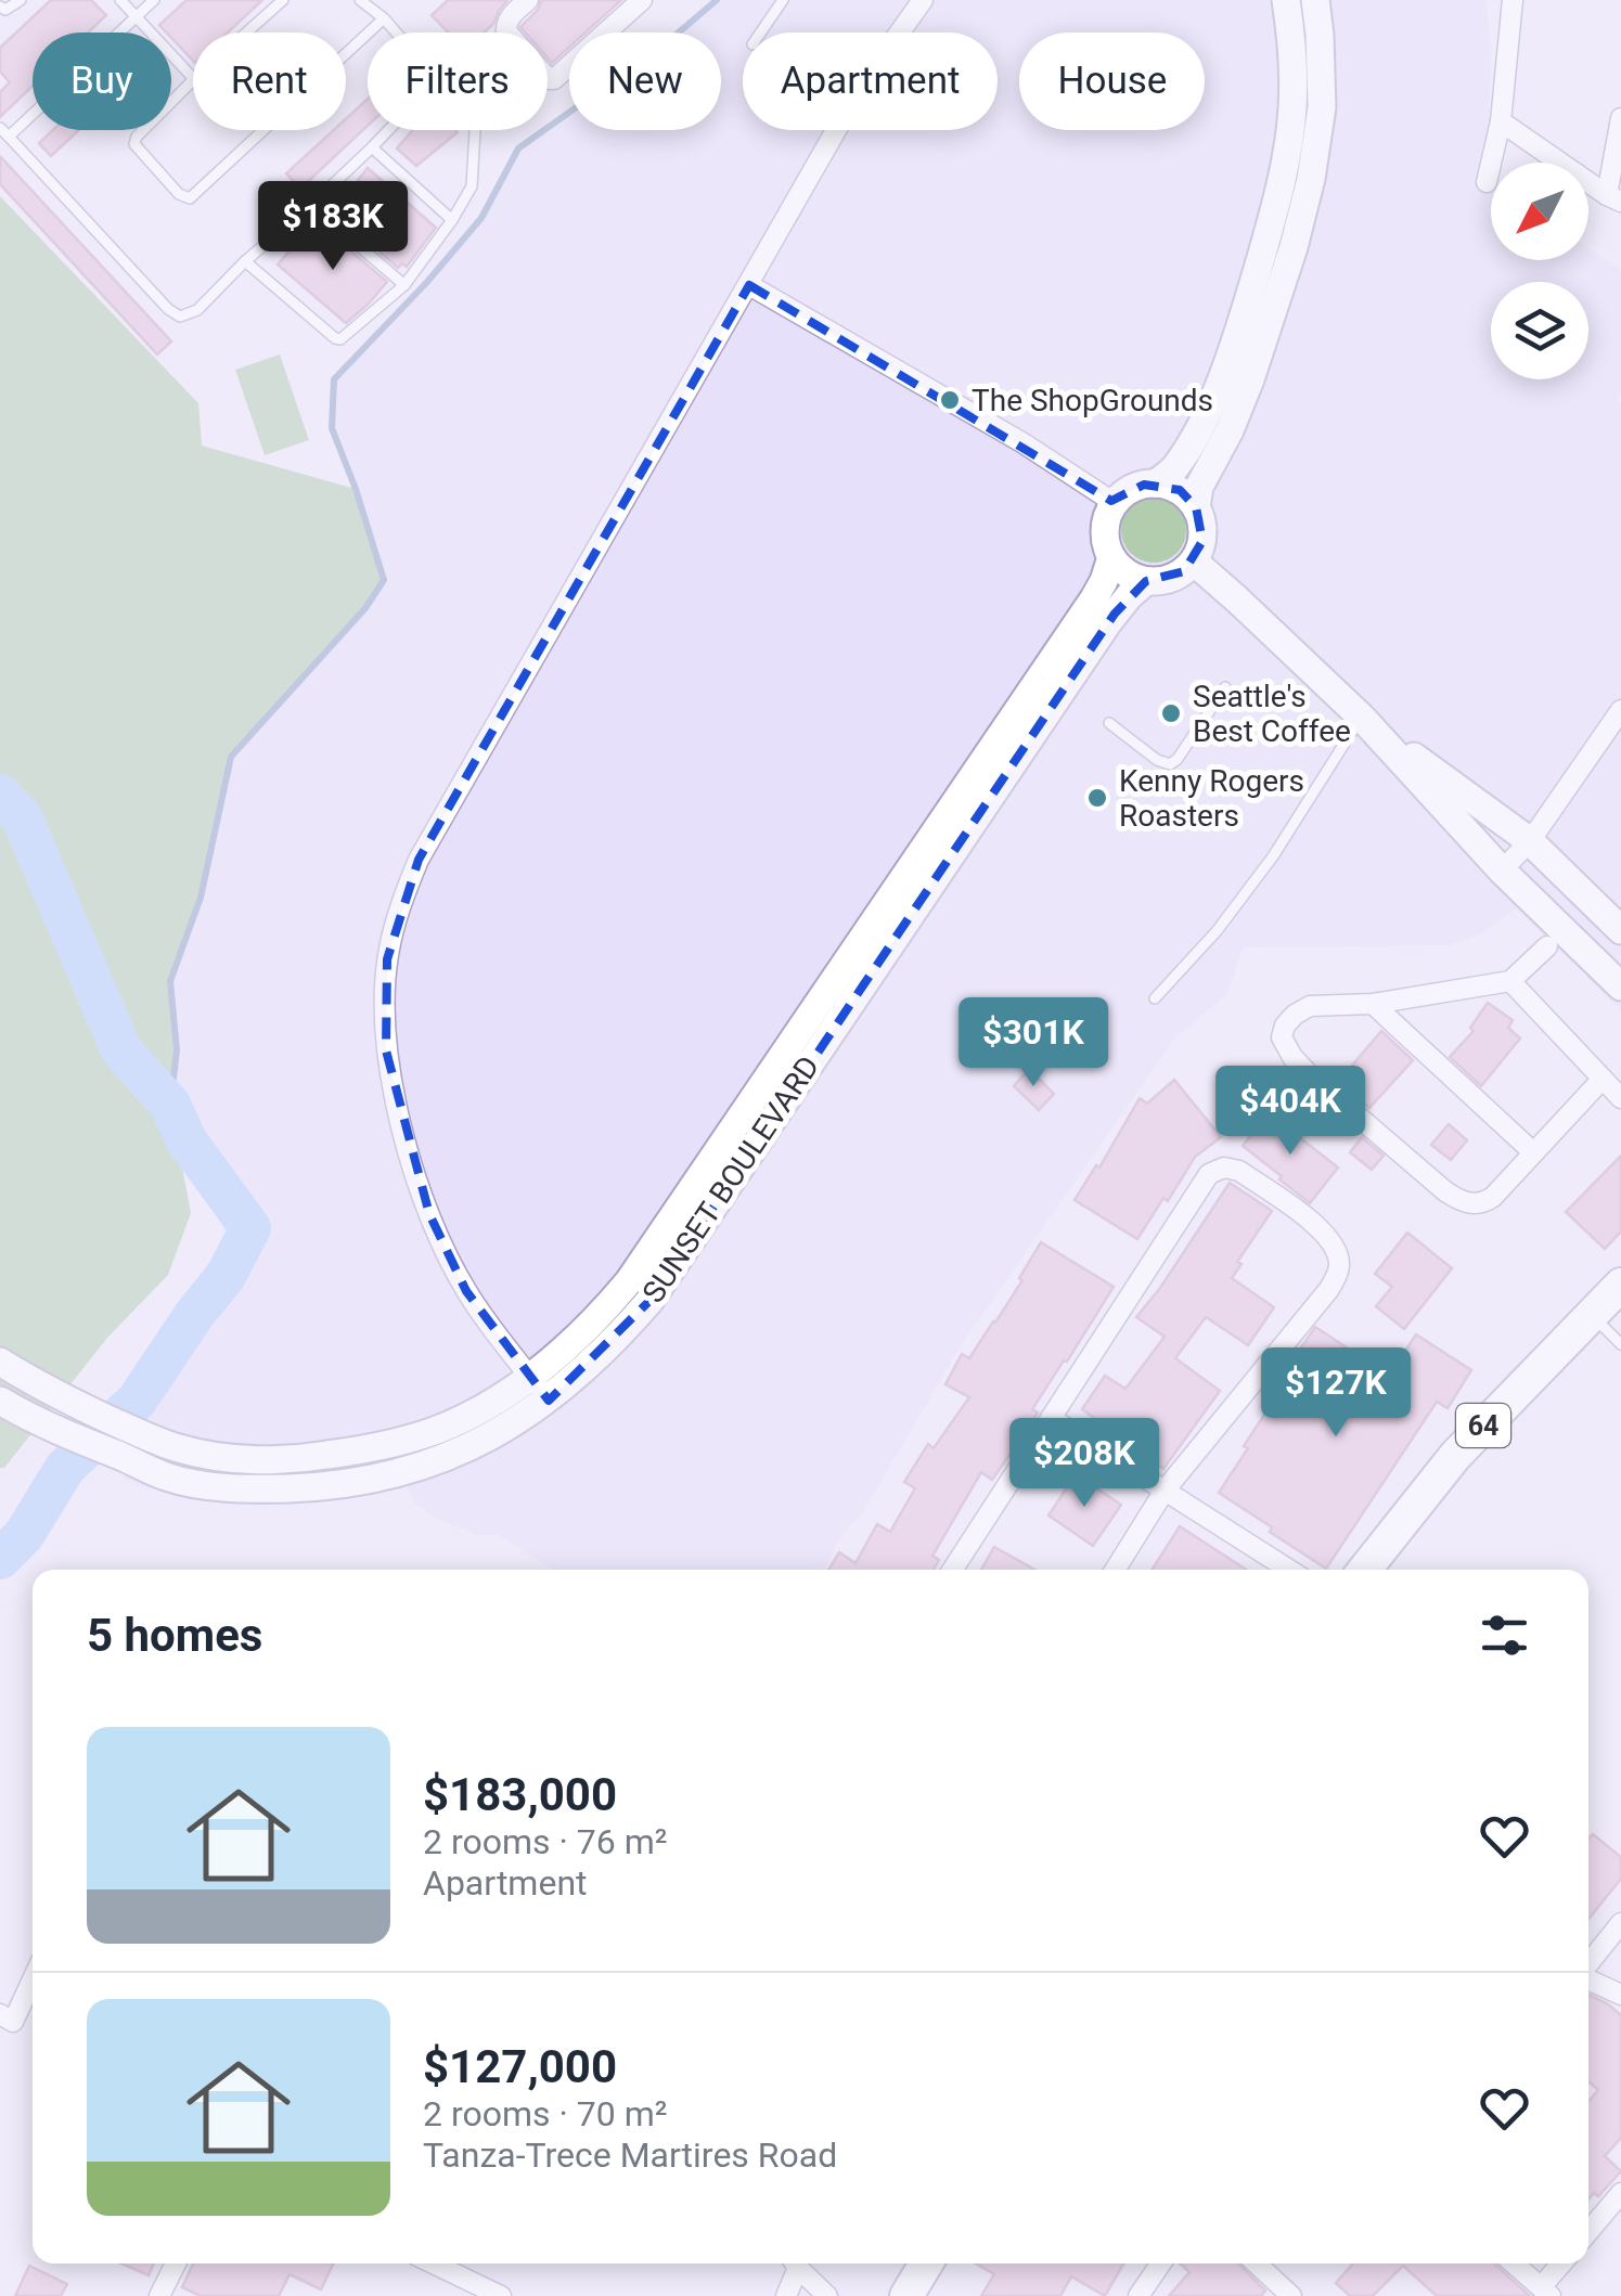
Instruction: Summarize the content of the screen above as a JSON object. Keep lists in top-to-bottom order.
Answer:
{
  "streets": {
    "main road": ["SUNSET BOULEVARD", "64"]
  },
  "places": ["The ShopGrounds", "Seattle's Best Coffee", "Kenny Rogers Roasters"],
  "north": "bottom left",
  "page": {
    "chip": [
      "Buy",
      "Rent",
      "Filters",
      "New",
      "Apartment",
      "House"
    ],
    "price": [
      "$183K",
      "$301K",
      "$404K",
      "$127K",
      "$208K"
    ],
    "heading": "5 homes",
    "list": [
      {
        "name": "$183,000",
        "note": "2 rooms · 76 m² · Apartment"
      },
      {
        "name": "$127,000",
        "note": "2 rooms · 70 m² · Tanza-Trece Martires Road"
      }
    ]
  }
}
